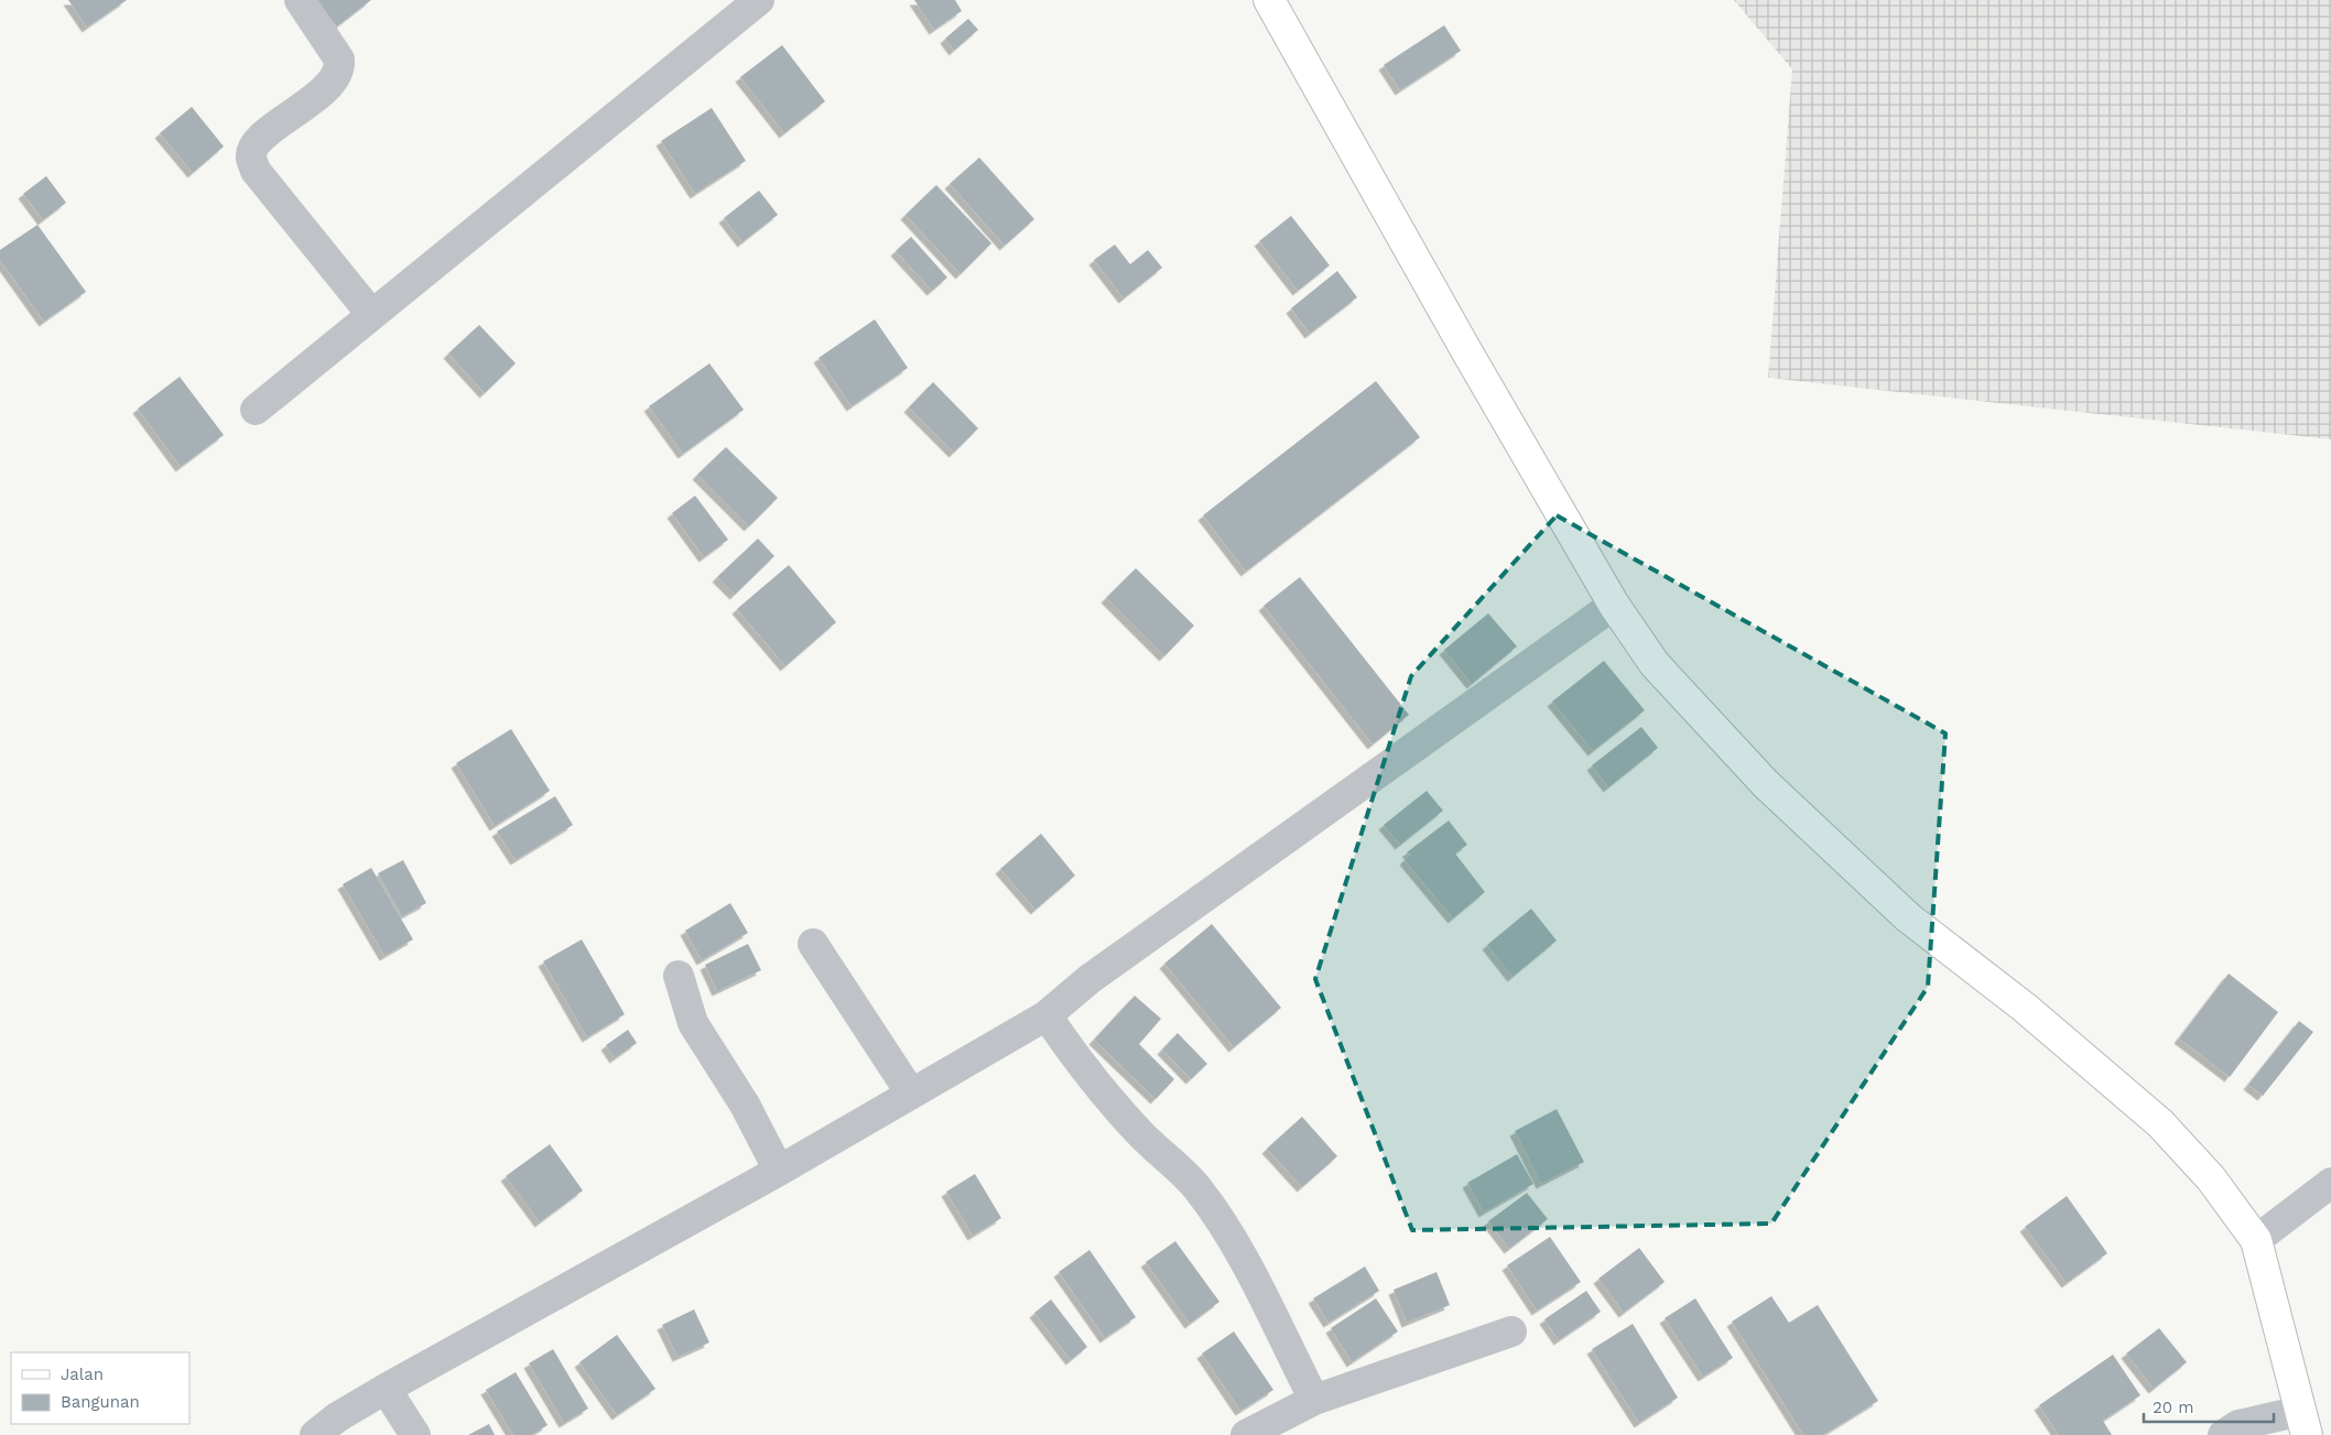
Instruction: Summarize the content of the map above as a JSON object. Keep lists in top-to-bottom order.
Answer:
{
  "legend": ["Jalan", "Bangunan"],
  "scale_bar": "20 m"
}
